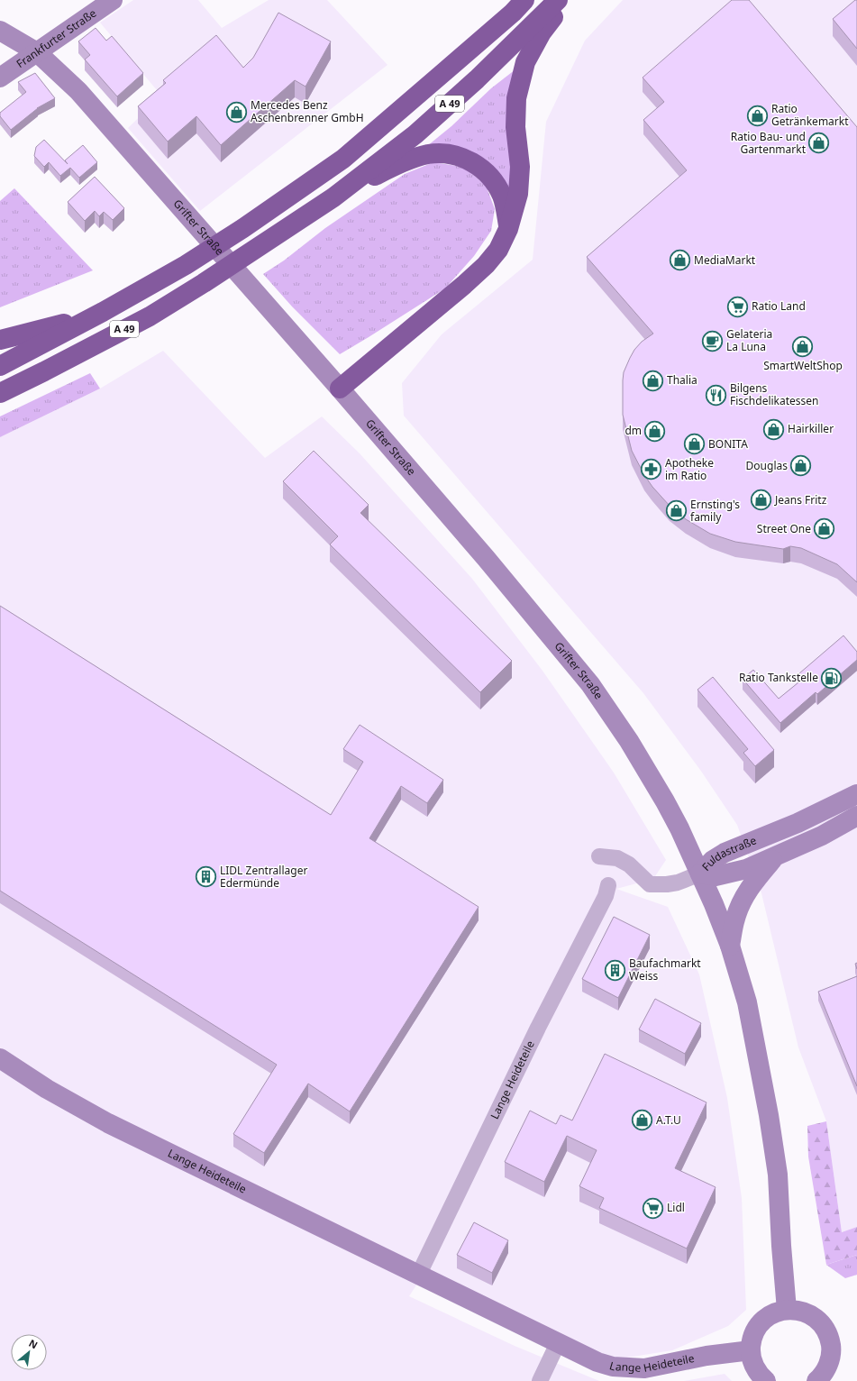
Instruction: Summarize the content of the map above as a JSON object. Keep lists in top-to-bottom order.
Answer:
{
  "streets": {
    "highway": ["A 49"],
    "main road": [
      "Frankfurter Straße",
      "Grifter Straße",
      "Fuldastraße",
      "Lange Heideteile"
    ]
  },
  "crossings": [
    ["Frankfurter Straße", "Grifter Straße"],
    ["Grifter Straße", "Fuldastraße"]
  ],
  "places": {
    "shop": [
      "Mercedes Benz Aschenbrenner GmbH",
      "Ratio Getränkemarkt",
      "Ratio Bau- und Gartenmarkt",
      "MediaMarkt",
      "SmartWeltShop",
      "Thalia",
      "Hairkiller",
      "dm",
      "BONITA",
      "Douglas",
      "Jeans Fritz",
      "Ernsting's family",
      "Street One",
      "A.T.U"
    ],
    "supermarket": ["Ratio Land", "Lidl"],
    "cafe": ["Gelateria La Luna"],
    "restaurant": ["Bilgens Fischdelikatessen"],
    "pharmacy": ["Apotheke im Ratio"],
    "fuel station": ["Ratio Tankstelle"],
    "building": ["LIDL Zentrallager Edermünde", "Baufachmarkt Weiss"]
  },
  "north": "top right"
}
